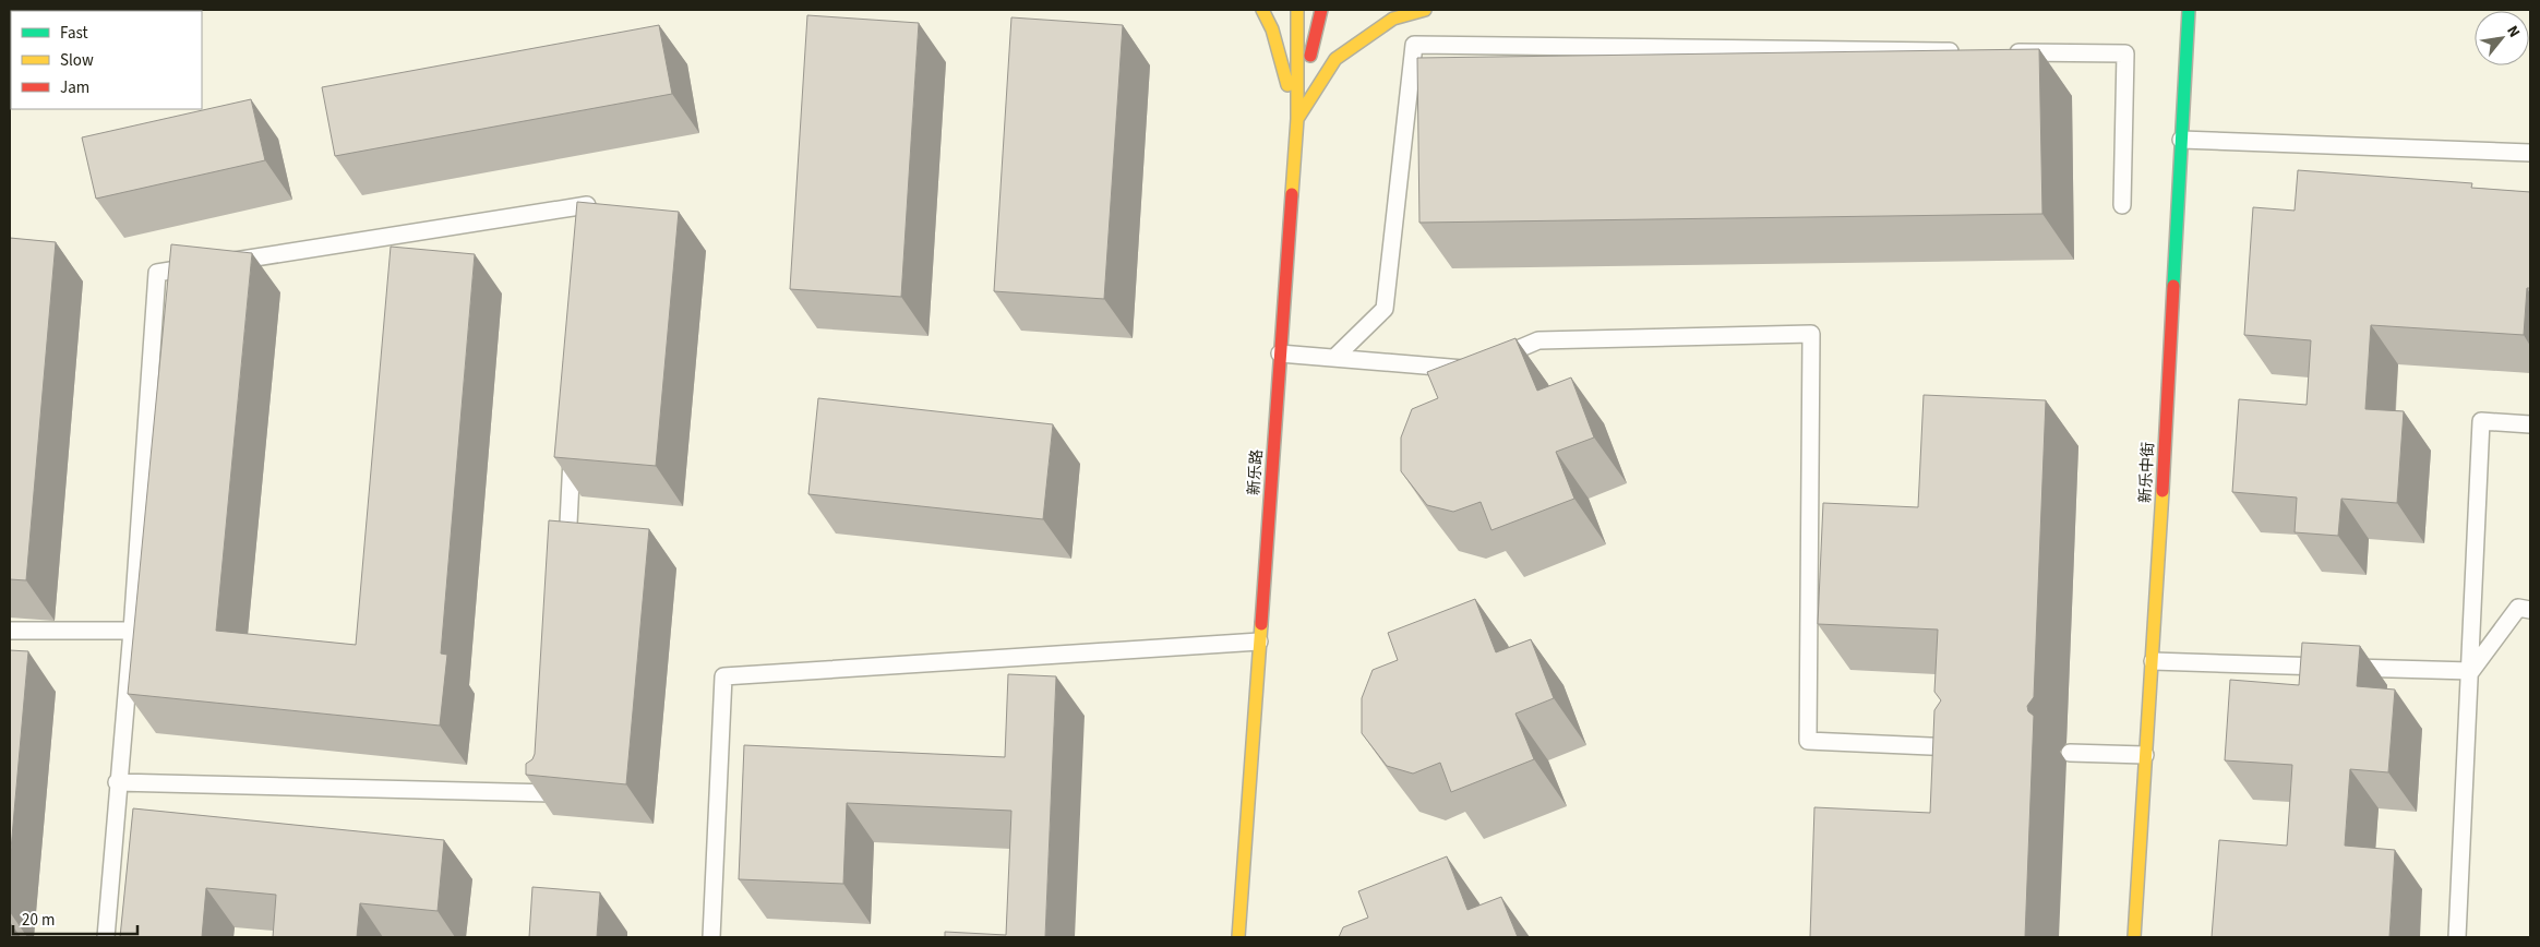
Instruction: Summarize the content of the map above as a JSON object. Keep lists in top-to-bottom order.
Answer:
{
  "streets": {
    "main road": ["新乐路", "新乐中街"]
  },
  "legend": ["Fast", "Slow", "Jam"],
  "scale_bar": "20 m",
  "north": "top right"
}
